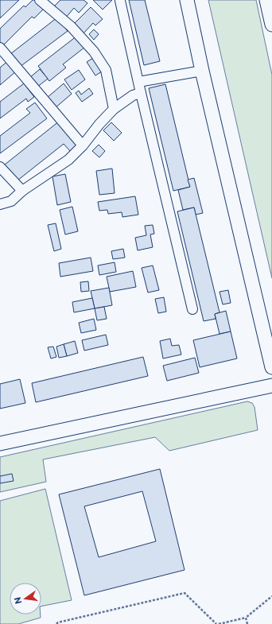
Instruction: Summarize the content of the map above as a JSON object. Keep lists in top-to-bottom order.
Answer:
{
  "north": "left"
}
